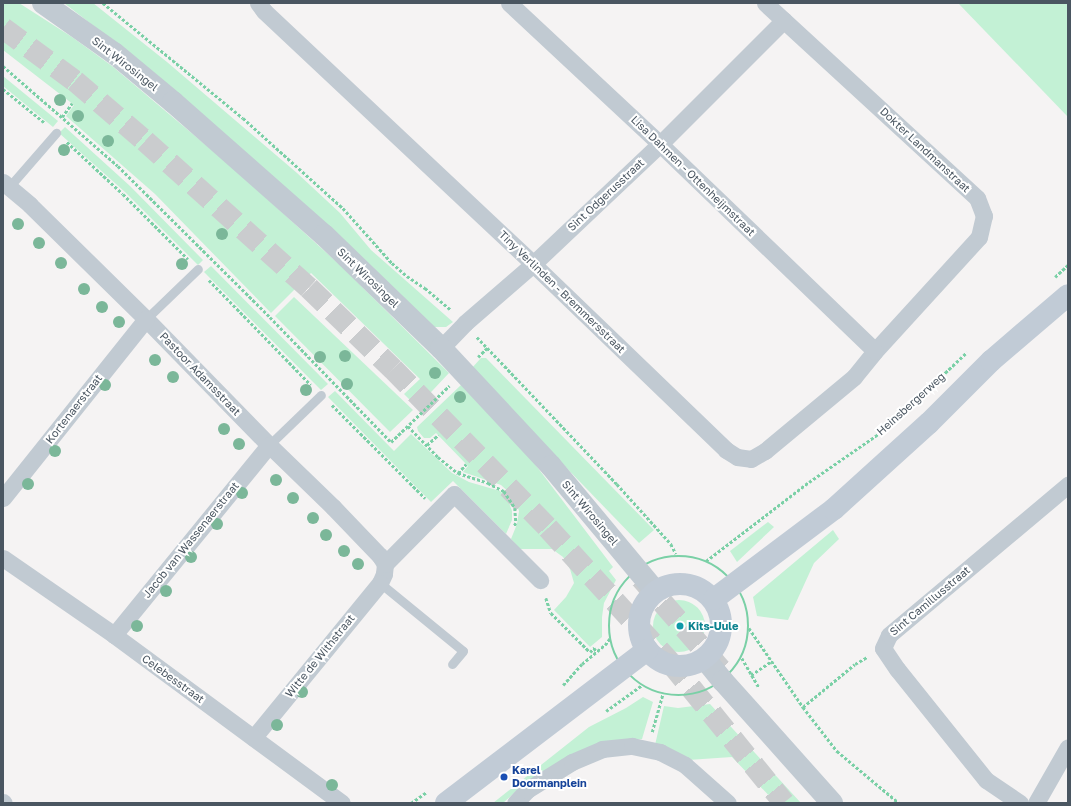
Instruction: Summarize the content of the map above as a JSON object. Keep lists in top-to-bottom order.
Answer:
{
  "streets": {
    "street": [
      "Sint Wirosingel",
      "Dokter Landmanstraat",
      "Lisa Dahmen - Ottenheijmstraat",
      "Sint Odgerusstraat",
      "Tiny Verlinden - Bremmersstraat",
      "Pastoor Adamsstraat",
      "Kortenaerstraat",
      "Jacob van Wassenaerstraat",
      "Sint Camillusstraat",
      "Witte de Withstraat",
      "Celebesstraat"
    ],
    "path": ["Heinsbergerweg"]
  },
  "crossings": [
    ["Sint Wirosingel", "Sint Odgerusstraat"],
    ["Dokter Landmanstraat", "Lisa Dahmen - Ottenheijmstraat"],
    ["Dokter Landmanstraat", "Sint Odgerusstraat"],
    ["Dokter Landmanstraat", "Tiny Verlinden - Bremmersstraat"],
    ["Lisa Dahmen - Ottenheijmstraat", "Sint Odgerusstraat"],
    ["Lisa Dahmen - Ottenheijmstraat", "Tiny Verlinden - Bremmersstraat"],
    ["Sint Odgerusstraat", "Tiny Verlinden - Bremmersstraat"],
    ["Pastoor Adamsstraat", "Kortenaerstraat"],
    ["Pastoor Adamsstraat", "Jacob van Wassenaerstraat"],
    ["Pastoor Adamsstraat", "Witte de Withstraat"],
    ["Jacob van Wassenaerstraat", "Celebesstraat"],
    ["Witte de Withstraat", "Celebesstraat"]
  ],
  "places": ["Kits-Uule", "Karel Doormanplein"]
}
